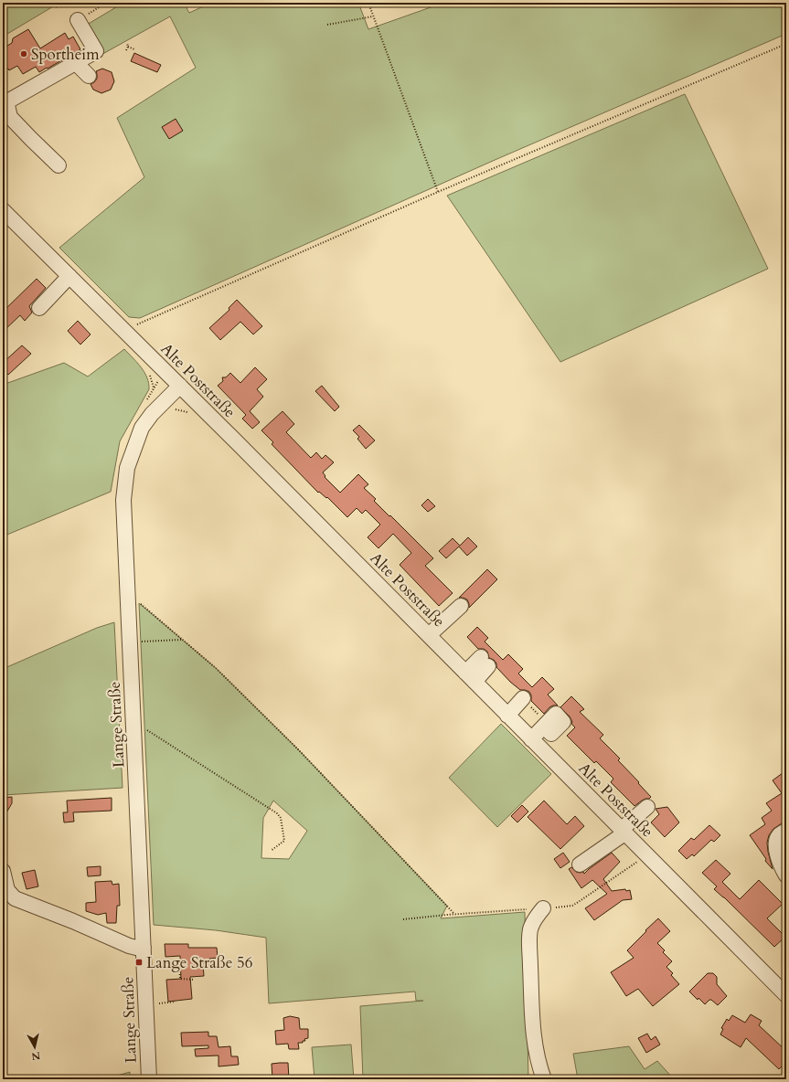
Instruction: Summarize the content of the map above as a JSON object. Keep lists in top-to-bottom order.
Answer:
{
  "streets": {
    "street": ["Alte Poststraße", "Lange Straße"]
  },
  "crossings": [
    ["Alte Poststraße", "Lange Straße"]
  ],
  "places": {
    "other": ["Sportheim"],
    "transit": ["Lange Straße 56"]
  },
  "north": "bottom"
}
